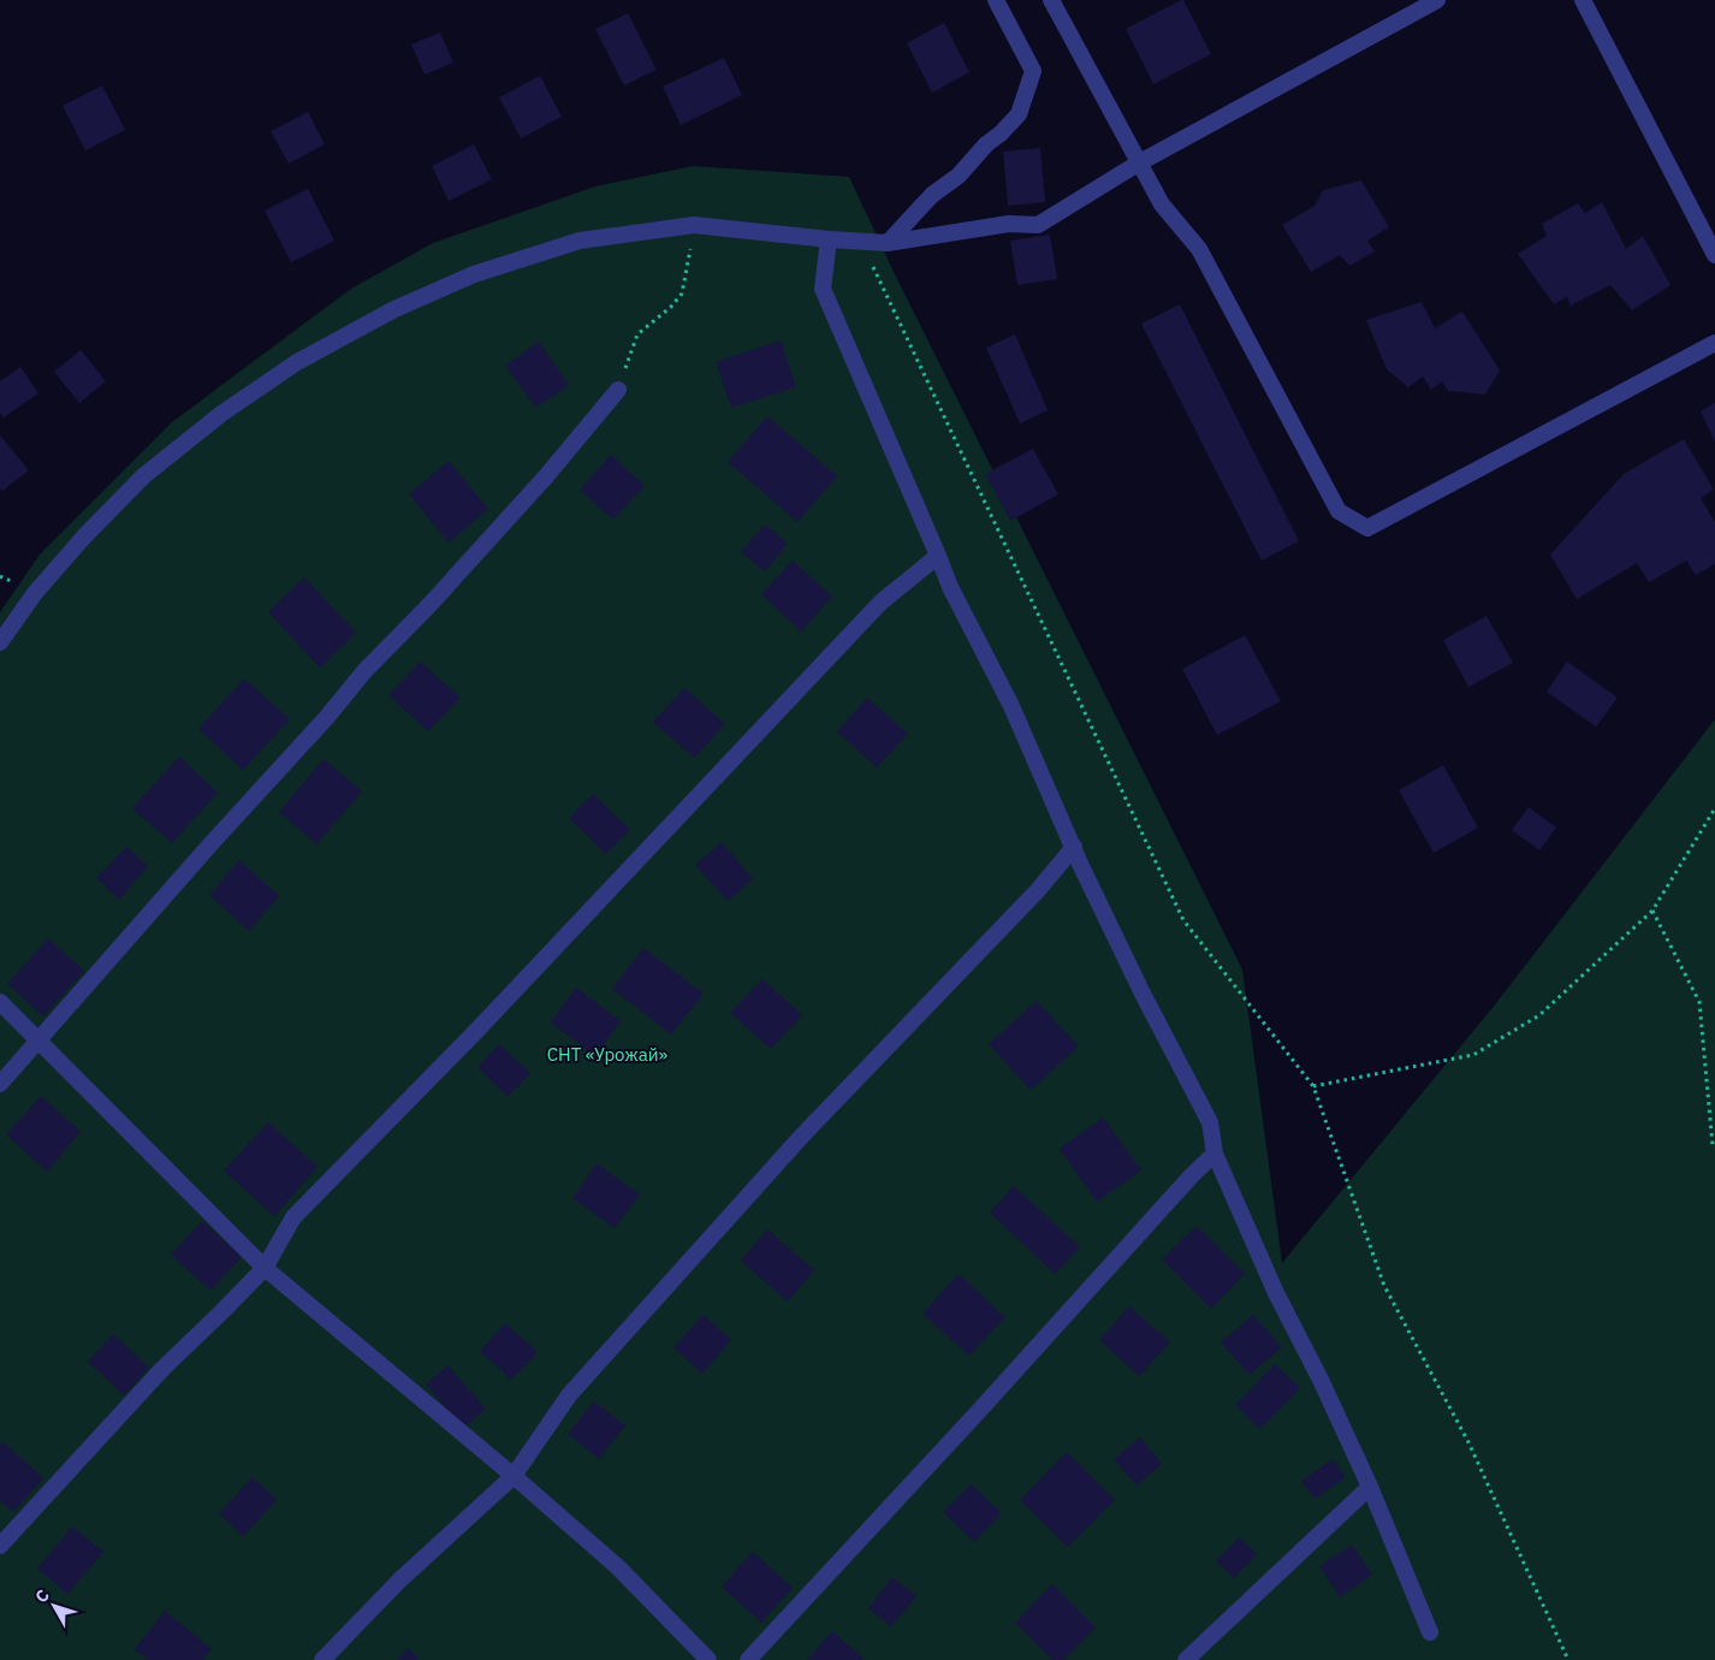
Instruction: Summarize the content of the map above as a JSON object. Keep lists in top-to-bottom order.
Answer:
{
  "parks": ["СНТ «Урожай»"],
  "north": "top left"
}
